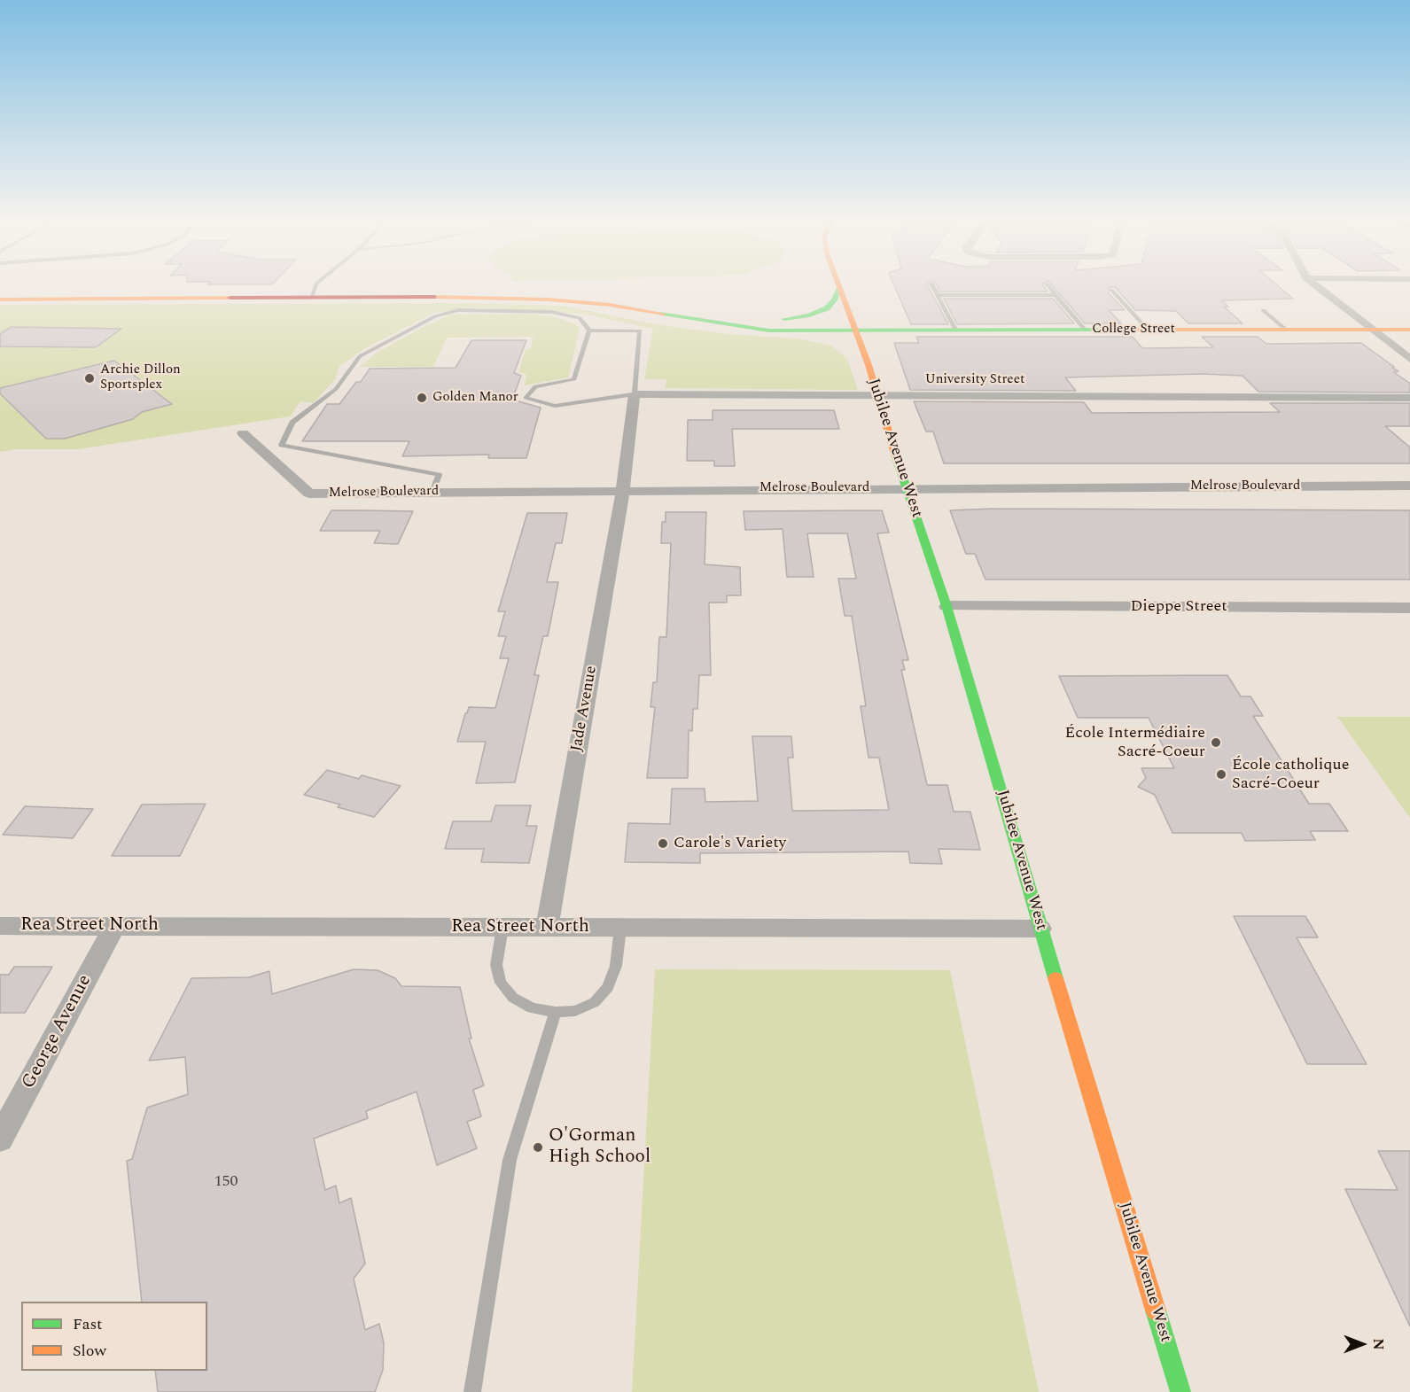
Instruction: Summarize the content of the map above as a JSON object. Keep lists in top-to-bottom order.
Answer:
{
  "streets": {
    "main road": ["College Street", "Jubilee Avenue West"],
    "street": [
      "University Street",
      "Melrose Boulevard",
      "Dieppe Street",
      "Jade Avenue",
      "Rea Street North",
      "George Avenue"
    ]
  },
  "crossings": [
    ["College Street", "Jubilee Avenue West"],
    ["University Street", "Jubilee Avenue West"],
    ["Jubilee Avenue West", "Melrose Boulevard"],
    ["Jubilee Avenue West", "Dieppe Street"],
    ["Jubilee Avenue West", "Rea Street North"],
    ["Melrose Boulevard", "Jade Avenue"],
    ["Jade Avenue", "Rea Street North"],
    ["Rea Street North", "George Avenue"]
  ],
  "places": [
    "Archie Dillon Sportsplex",
    "Golden Manor",
    "École Intermédiaire Sacré-Coeur",
    "École catholique Sacré-Coeur",
    "Carole's Variety",
    "O'Gorman High School"
  ],
  "house_numbers": ["150"],
  "legend": ["Fast", "Slow"],
  "north": "right"
}
